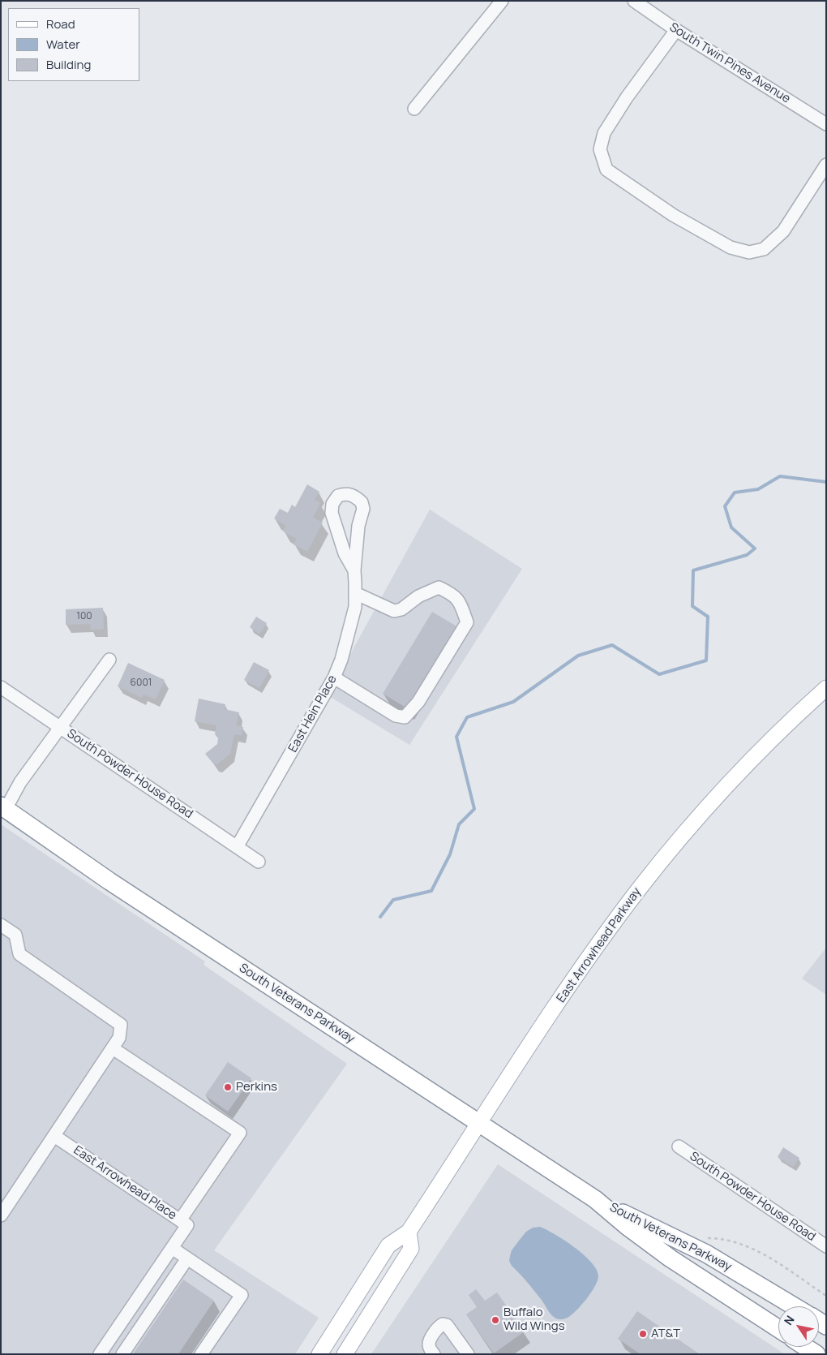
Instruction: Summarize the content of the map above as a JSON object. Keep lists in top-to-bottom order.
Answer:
{
  "streets": {
    "highway": ["South Veterans Parkway"],
    "main road": ["East Arrowhead Parkway"],
    "street": [
      "South Twin Pines Avenue",
      "East Hein Place",
      "South Powder House Road",
      "East Arrowhead Place"
    ]
  },
  "crossings": [
    ["East Hein Place", "South Powder House Road"],
    ["East Arrowhead Parkway", "South Veterans Parkway"]
  ],
  "places": ["Perkins", "Buffalo Wild Wings", "AT&T"],
  "house_numbers": ["100", "6001"],
  "legend": ["Road", "Water", "Building"],
  "north": "top left"
}
